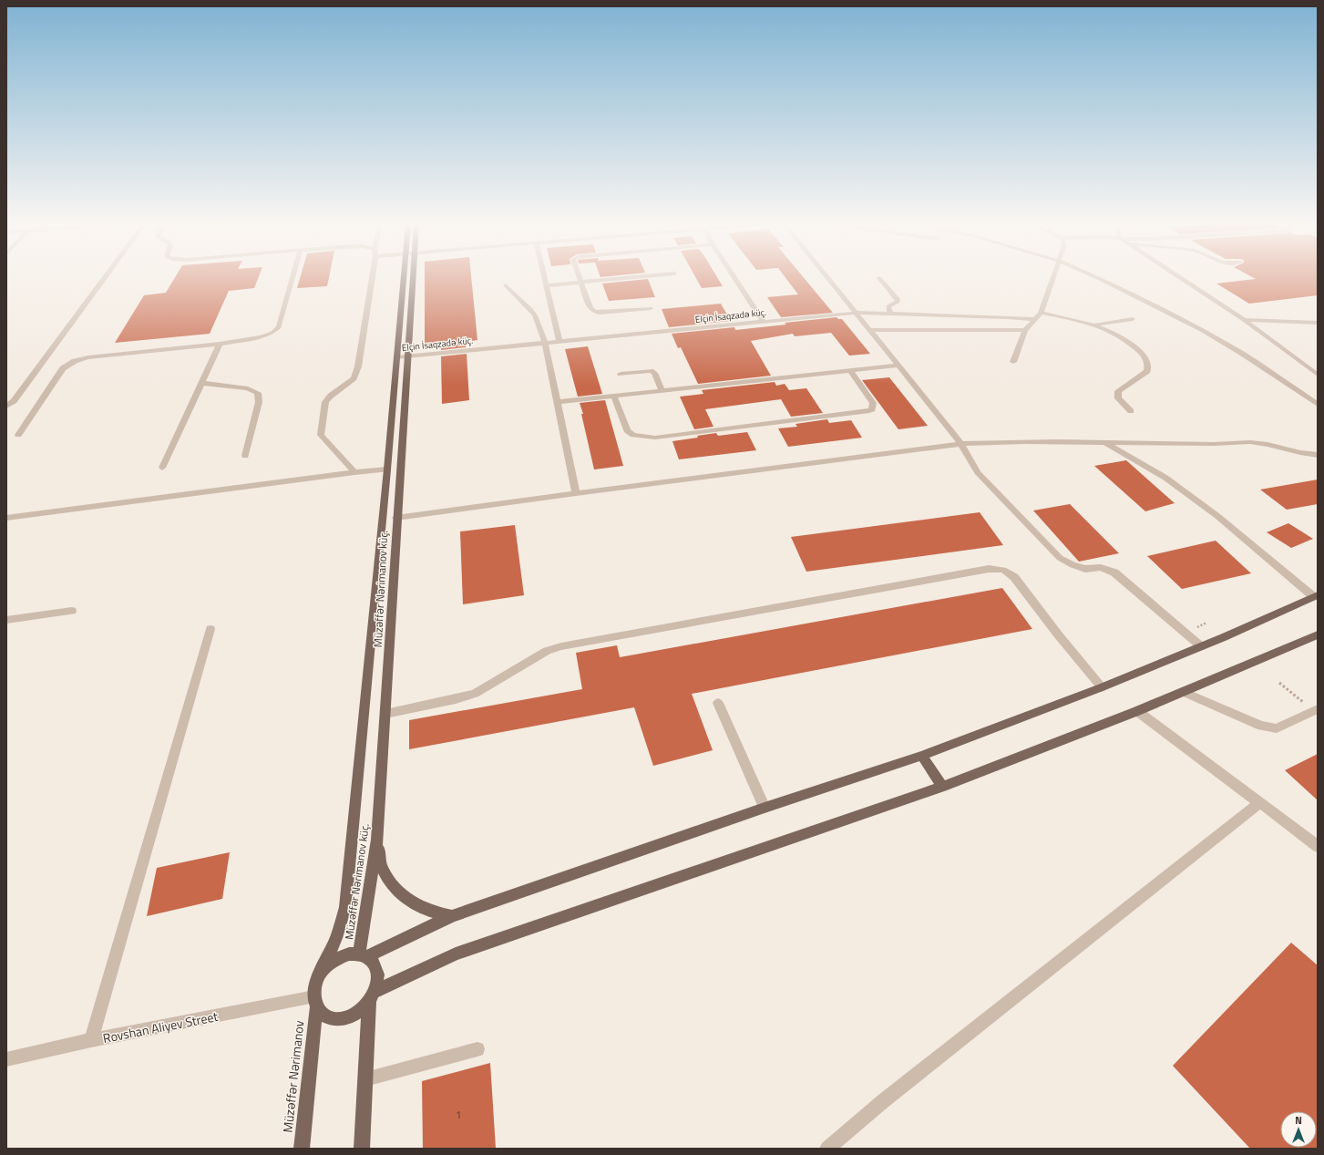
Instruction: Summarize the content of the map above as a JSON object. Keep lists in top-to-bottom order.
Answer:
{
  "streets": {
    "main road": ["Müzəffər Nərimanov küç.", "Müzəffər Nərimanov"],
    "street": ["Elçin İsaqzadə küç.", "Rovshan Aliyev Street"]
  },
  "crossings": [
    ["Elçin İsaqzadə küç.", "Müzəffər Nərimanov küç."],
    ["Müzəffər Nərimanov küç.", "Rovshan Aliyev Street"],
    ["Müzəffər Nərimanov küç.", "Müzəffər Nərimanov"],
    ["Rovshan Aliyev Street", "Müzəffər Nərimanov"]
  ],
  "house_numbers": ["1"],
  "north": "top"
}
